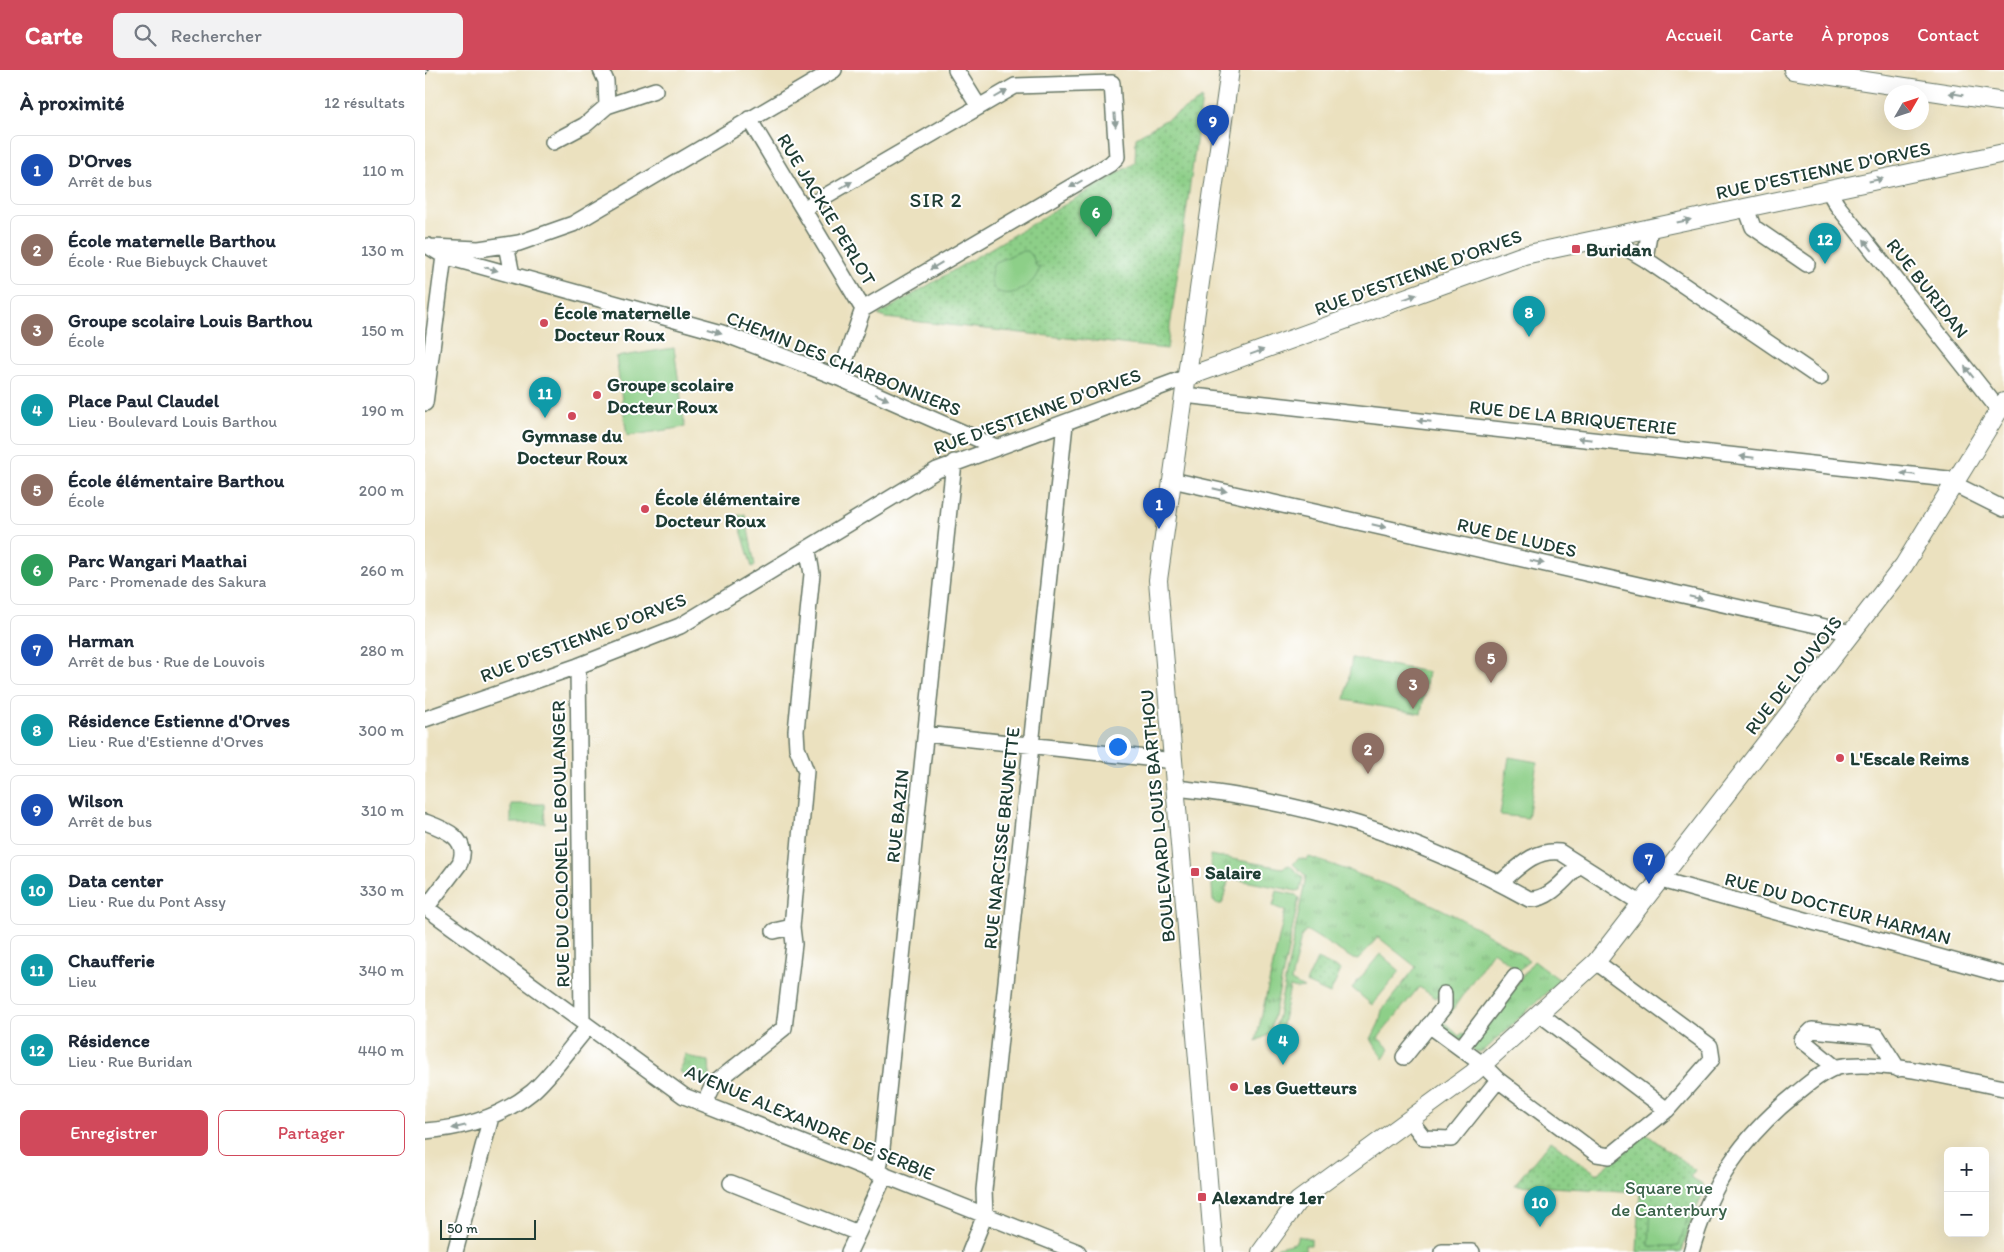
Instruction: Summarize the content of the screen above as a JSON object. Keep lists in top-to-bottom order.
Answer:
{
  "streets": {
    "street": [
      "RUE D'ESTIENNE D'ORVES",
      "RUE JACKIE PERLOT",
      "RUE BURIDAN",
      "CHEMIN DES CHARBONNIERS",
      "RUE DE LA BRIQUETERIE",
      "RUE DE LUDES",
      "RUE DE LOUVOIS",
      "RUE BAZIN",
      "BOULEVARD LOUIS BARTHOU",
      "RUE NARCISSE BRUNETTE",
      "RUE DU COLONEL LE BOULANGER",
      "RUE DU DOCTEUR HARMAN",
      "AVENUE ALEXANDRE DE SERBIE"
    ]
  },
  "crossings": [
    ["RUE D'ESTIENNE D'ORVES", "RUE BURIDAN"],
    ["RUE D'ESTIENNE D'ORVES", "CHEMIN DES CHARBONNIERS"],
    ["RUE D'ESTIENNE D'ORVES", "RUE BAZIN"],
    ["RUE D'ESTIENNE D'ORVES", "BOULEVARD LOUIS BARTHOU"],
    ["RUE D'ESTIENNE D'ORVES", "RUE NARCISSE BRUNETTE"],
    ["RUE D'ESTIENNE D'ORVES", "RUE DU COLONEL LE BOULANGER"],
    ["RUE JACKIE PERLOT", "CHEMIN DES CHARBONNIERS"],
    ["RUE BURIDAN", "RUE DE LOUVOIS"],
    ["RUE DE LA BRIQUETERIE", "RUE DE LOUVOIS"],
    ["RUE DE LA BRIQUETERIE", "BOULEVARD LOUIS BARTHOU"],
    ["RUE DE LUDES", "RUE DE LOUVOIS"],
    ["RUE DE LUDES", "BOULEVARD LOUIS BARTHOU"],
    ["RUE DE LOUVOIS", "RUE DU DOCTEUR HARMAN"],
    ["RUE BAZIN", "AVENUE ALEXANDRE DE SERBIE"],
    ["RUE NARCISSE BRUNETTE", "AVENUE ALEXANDRE DE SERBIE"],
    ["RUE DU COLONEL LE BOULANGER", "AVENUE ALEXANDRE DE SERBIE"]
  ],
  "one_way": [
    "RUE D'ESTIENNE D'ORVES",
    "CHEMIN DES CHARBONNIERS",
    "RUE DE LA BRIQUETERIE",
    "RUE DE LUDES"
  ],
  "districts": ["SIR 2"],
  "parks": ["Square rue de Canterbury"],
  "places": {
    "transit": ["Buridan", "Salaire", "Alexandre 1er"],
    "other": [
      "École maternelle Docteur Roux",
      "Groupe scolaire Docteur Roux",
      "Gymnase du Docteur Roux",
      "École élémentaire Docteur Roux",
      "L'Escale Reims",
      "Les Guetteurs"
    ]
  },
  "scale_bar": "50 m",
  "north": "top right",
  "page": {
    "header": "Carte",
    "search": "Rechercher",
    "nav": [
      "Accueil",
      "Carte",
      "À propos",
      "Contact"
    ],
    "heading": ["À proximité", "12 résultats"],
    "pins": [
      "9",
      "6",
      "12",
      "8",
      "11",
      "1",
      "5",
      "3",
      "2",
      "7",
      "4",
      "10"
    ],
    "list": [
      {
        "mark": "1",
        "name": "D'Orves",
        "note": "Arrêt de bus",
        "value": "110 m"
      },
      {
        "mark": "2",
        "name": "École maternelle Barthou",
        "note": "École · Rue Biebuyck Chauvet",
        "value": "130 m"
      },
      {
        "mark": "3",
        "name": "Groupe scolaire Louis Barthou",
        "note": "École",
        "value": "150 m"
      },
      {
        "mark": "4",
        "name": "Place Paul Claudel",
        "note": "Lieu · Boulevard Louis Barthou",
        "value": "190 m"
      },
      {
        "mark": "5",
        "name": "École élémentaire Barthou",
        "note": "École",
        "value": "200 m"
      },
      {
        "mark": "6",
        "name": "Parc Wangari Maathai",
        "note": "Parc · Promenade des Sakura",
        "value": "260 m"
      },
      {
        "mark": "7",
        "name": "Harman",
        "note": "Arrêt de bus · Rue de Louvois",
        "value": "280 m"
      },
      {
        "mark": "8",
        "name": "Résidence Estienne d'Orves",
        "note": "Lieu · Rue d'Estienne d'Orves",
        "value": "300 m"
      },
      {
        "mark": "9",
        "name": "Wilson",
        "note": "Arrêt de bus",
        "value": "310 m"
      },
      {
        "mark": "10",
        "name": "Data center",
        "note": "Lieu · Rue du Pont Assy",
        "value": "330 m"
      },
      {
        "mark": "11",
        "name": "Chaufferie",
        "note": "Lieu",
        "value": "340 m"
      },
      {
        "mark": "12",
        "name": "Résidence",
        "note": "Lieu · Rue Buridan",
        "value": "440 m"
      }
    ],
    "buttons": ["Enregistrer", "Partager"],
    "map_buttons": ["+", "−"],
    "scale": "50 m"
  }
}
